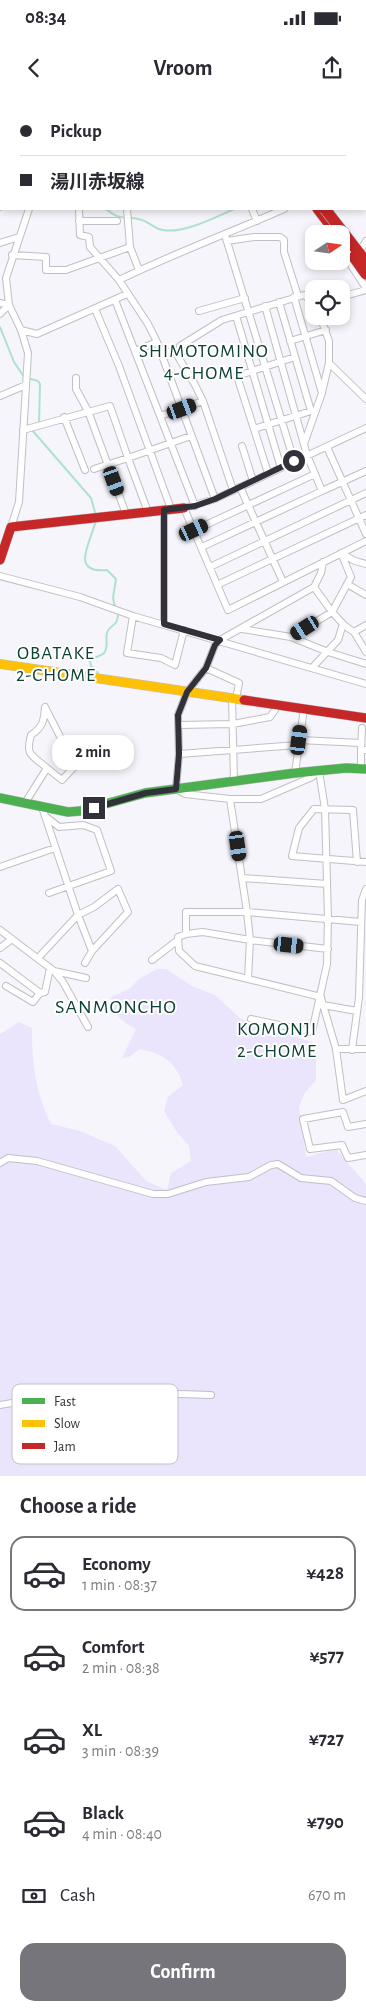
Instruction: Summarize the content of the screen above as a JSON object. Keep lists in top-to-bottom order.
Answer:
{
  "districts": [
    "SHIMOTOMINO 4-CHOME",
    "OBATAKE 2-CHOME",
    "SANMONCHO",
    "KOMONJI 2-CHOME"
  ],
  "legend": ["Fast", "Slow", "Jam"],
  "north": "right",
  "page": {
    "status": "08:34",
    "header": "Vroom",
    "banner": ["Pickup", "湯川赤坂線"],
    "bubble": "2 min",
    "heading": "Choose a ride",
    "list": [
      {
        "name": "Economy",
        "note": "1 min · 08:37",
        "value": "¥428"
      },
      {
        "name": "Comfort",
        "note": "2 min · 08:38",
        "value": "¥577"
      },
      {
        "name": "XL",
        "note": "3 min · 08:39",
        "value": "¥727"
      },
      {
        "name": "Black",
        "note": "4 min · 08:40",
        "value": "¥790"
      }
    ],
    "pay": ["Cash", "670 m"],
    "buttons": "Confirm"
  }
}
